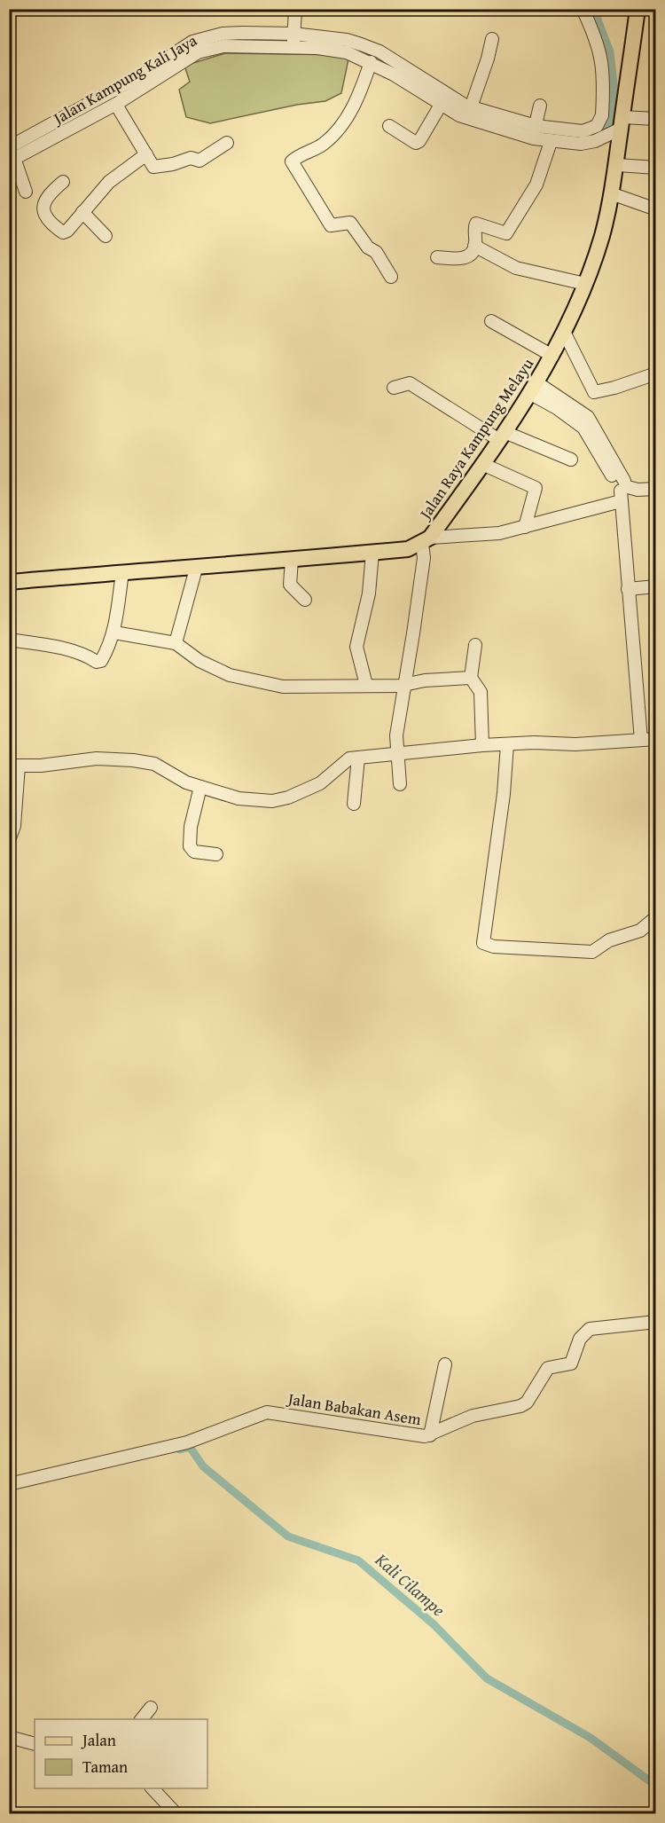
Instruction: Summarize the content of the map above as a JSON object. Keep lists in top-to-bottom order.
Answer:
{
  "streets": {
    "main road": ["Jalan Raya Kampung Melayu"],
    "street": ["Jalan Kampung Kali Jaya", "Jalan Babakan Asem"]
  },
  "crossings": [
    ["Jalan Kampung Kali Jaya", "Jalan Raya Kampung Melayu"]
  ],
  "water": ["Kali Cilampe"],
  "legend": ["Jalan", "Taman"]
}
